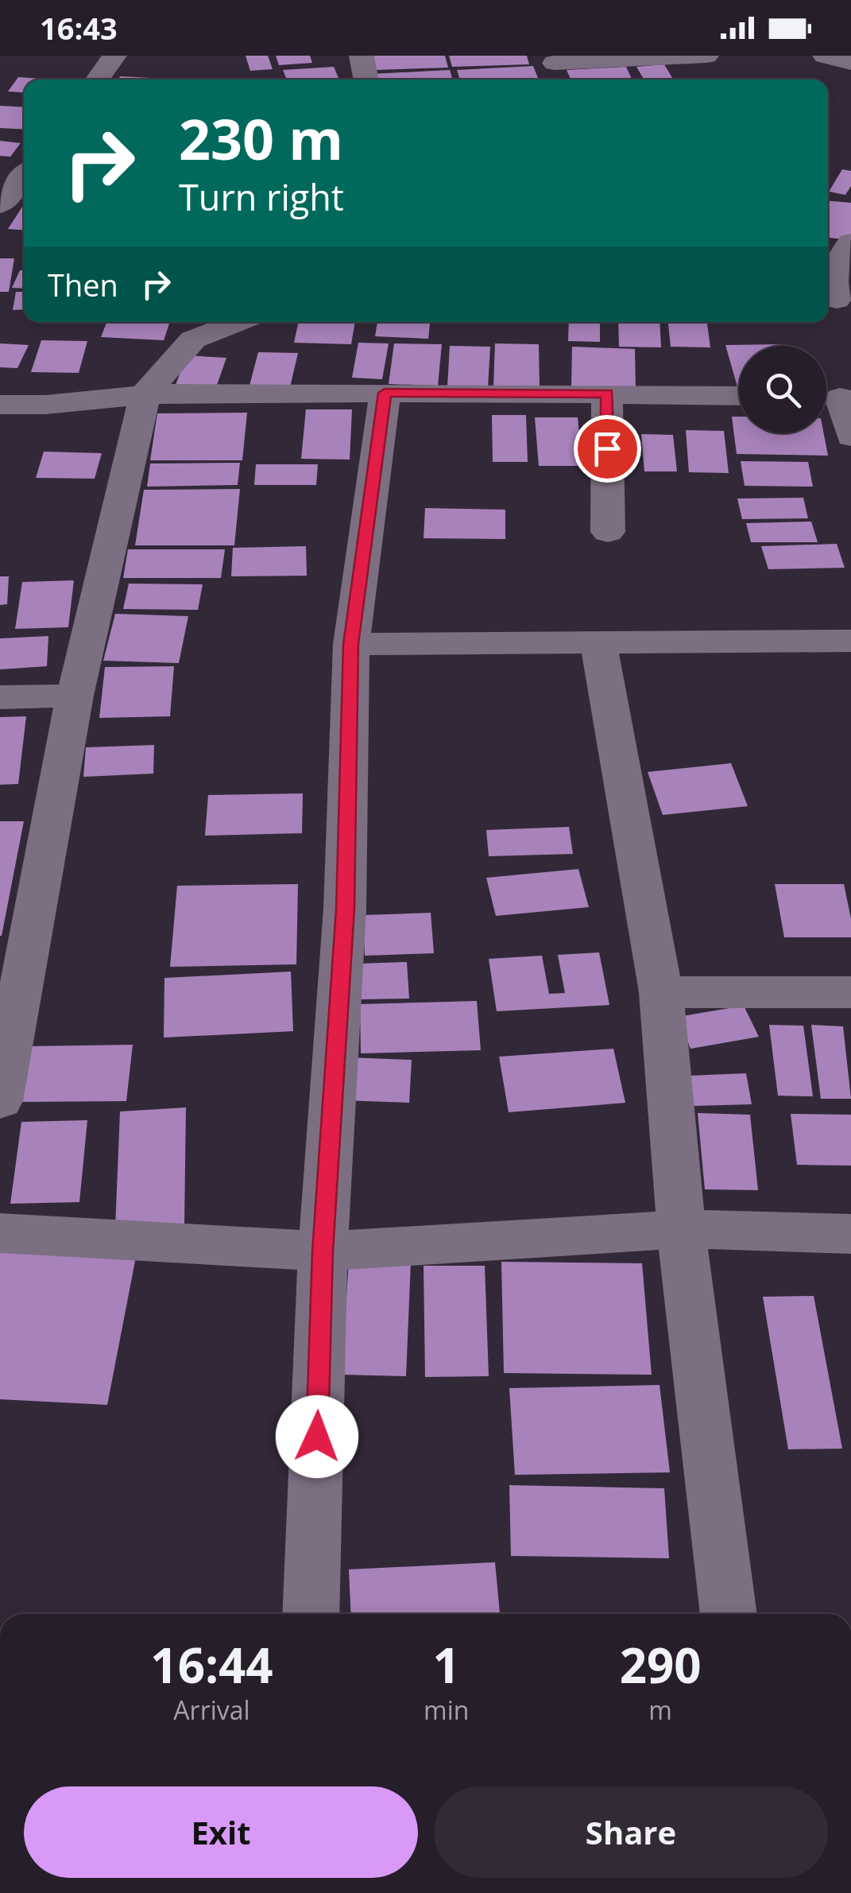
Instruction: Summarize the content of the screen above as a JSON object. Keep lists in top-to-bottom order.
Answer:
{
  "page": {
    "status": "16:43",
    "turn": ["230 m", "Turn right"],
    "then": "Then",
    "eta": [
      "16:44",
      "Arrival",
      "1",
      "min",
      "290",
      "m"
    ],
    "buttons": ["Exit", "Share"]
  }
}
